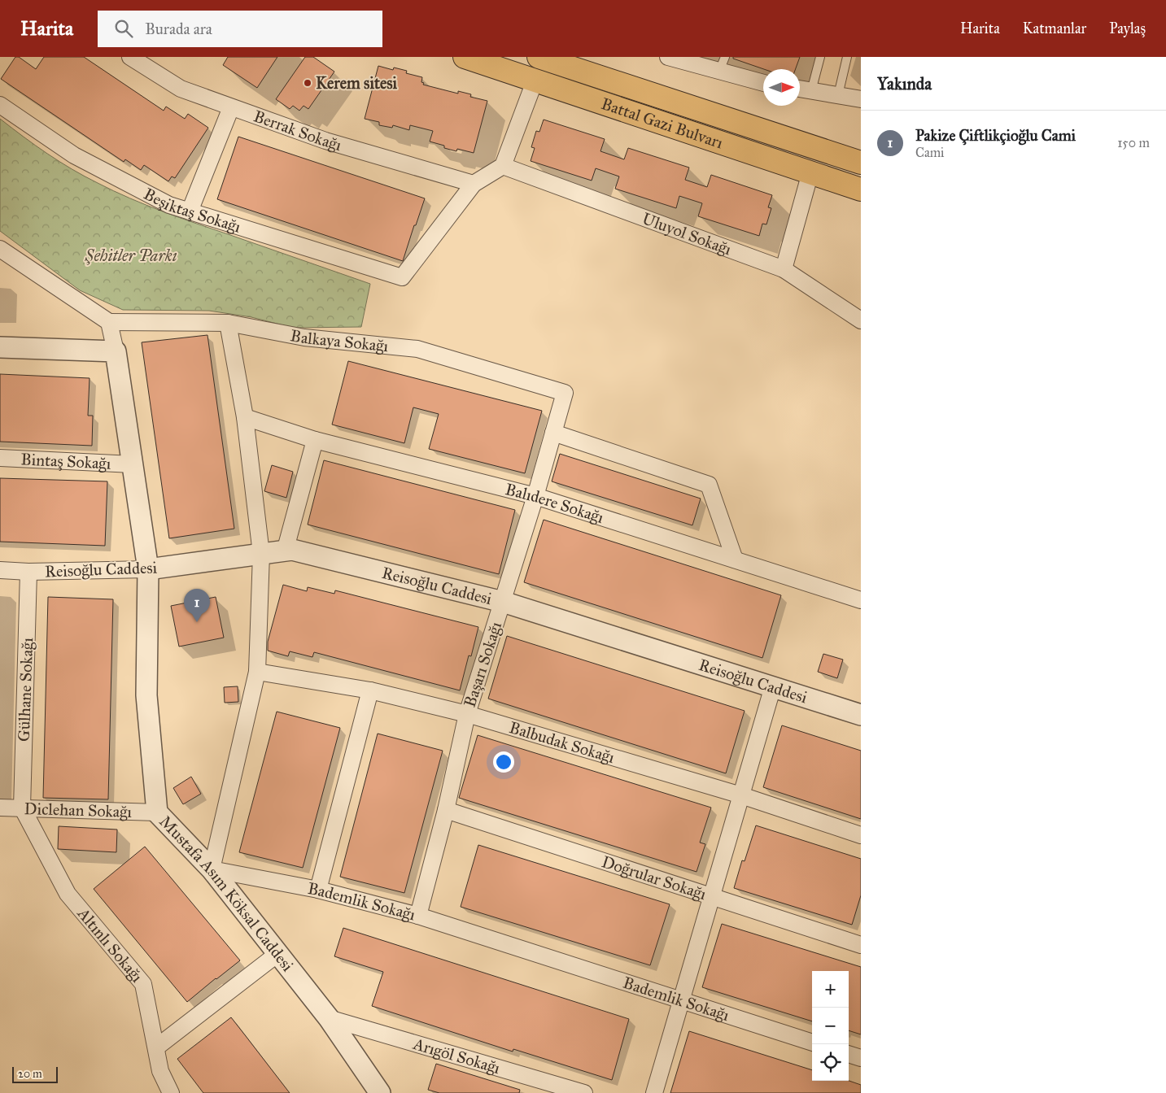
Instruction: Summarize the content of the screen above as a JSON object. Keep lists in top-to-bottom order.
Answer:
{
  "streets": {
    "main road": ["Battal Gazi Bulvarı"],
    "street": [
      "Berrak Sokağı",
      "Beşiktaş Sokağı",
      "Uluyol Sokağı",
      "Balkaya Sokağı",
      "Bintaş Sokağı",
      "Balıdere Sokağı",
      "Reisoğlu Caddesi",
      "Başarı Sokağı",
      "Gülhane Sokağı",
      "Balbudak Sokağı",
      "Diclehan Sokağı",
      "Doğrular Sokağı",
      "Mustafa Asım Köksal Caddesi",
      "Bademlik Sokağı",
      "Altınlı Sokağı",
      "Arıgöl Sokağı"
    ]
  },
  "crossings": [
    ["Berrak Sokağı", "Beşiktaş Sokağı"],
    ["Balkaya Sokağı", "Başarı Sokağı"],
    ["Bintaş Sokağı", "Mustafa Asım Köksal Caddesi"],
    ["Balıdere Sokağı", "Başarı Sokağı"],
    ["Reisoğlu Caddesi", "Başarı Sokağı"],
    ["Reisoğlu Caddesi", "Gülhane Sokağı"],
    ["Reisoğlu Caddesi", "Mustafa Asım Köksal Caddesi"],
    ["Başarı Sokağı", "Balbudak Sokağı"],
    ["Başarı Sokağı", "Doğrular Sokağı"],
    ["Başarı Sokağı", "Bademlik Sokağı"],
    ["Gülhane Sokağı", "Diclehan Sokağı"],
    ["Gülhane Sokağı", "Altınlı Sokağı"],
    ["Diclehan Sokağı", "Mustafa Asım Köksal Caddesi"],
    ["Diclehan Sokağı", "Altınlı Sokağı"],
    ["Mustafa Asım Köksal Caddesi", "Bademlik Sokağı"],
    ["Mustafa Asım Köksal Caddesi", "Arıgöl Sokağı"]
  ],
  "parks": ["Şehitler Parkı"],
  "places": ["Kerem sitesi"],
  "scale_bar": "20 m",
  "north": "right",
  "page": {
    "header": "Harita",
    "search": "Burada ara",
    "nav": ["Harita", "Katmanlar", "Paylaş"],
    "heading": "Yakında",
    "list": [
      {
        "mark": "1",
        "name": "Pakize Çiftlikçioğlu Cami",
        "note": "Cami",
        "value": "150 m"
      }
    ],
    "pins": "1",
    "map_buttons": ["+", "−"],
    "scale": "20 m"
  }
}
